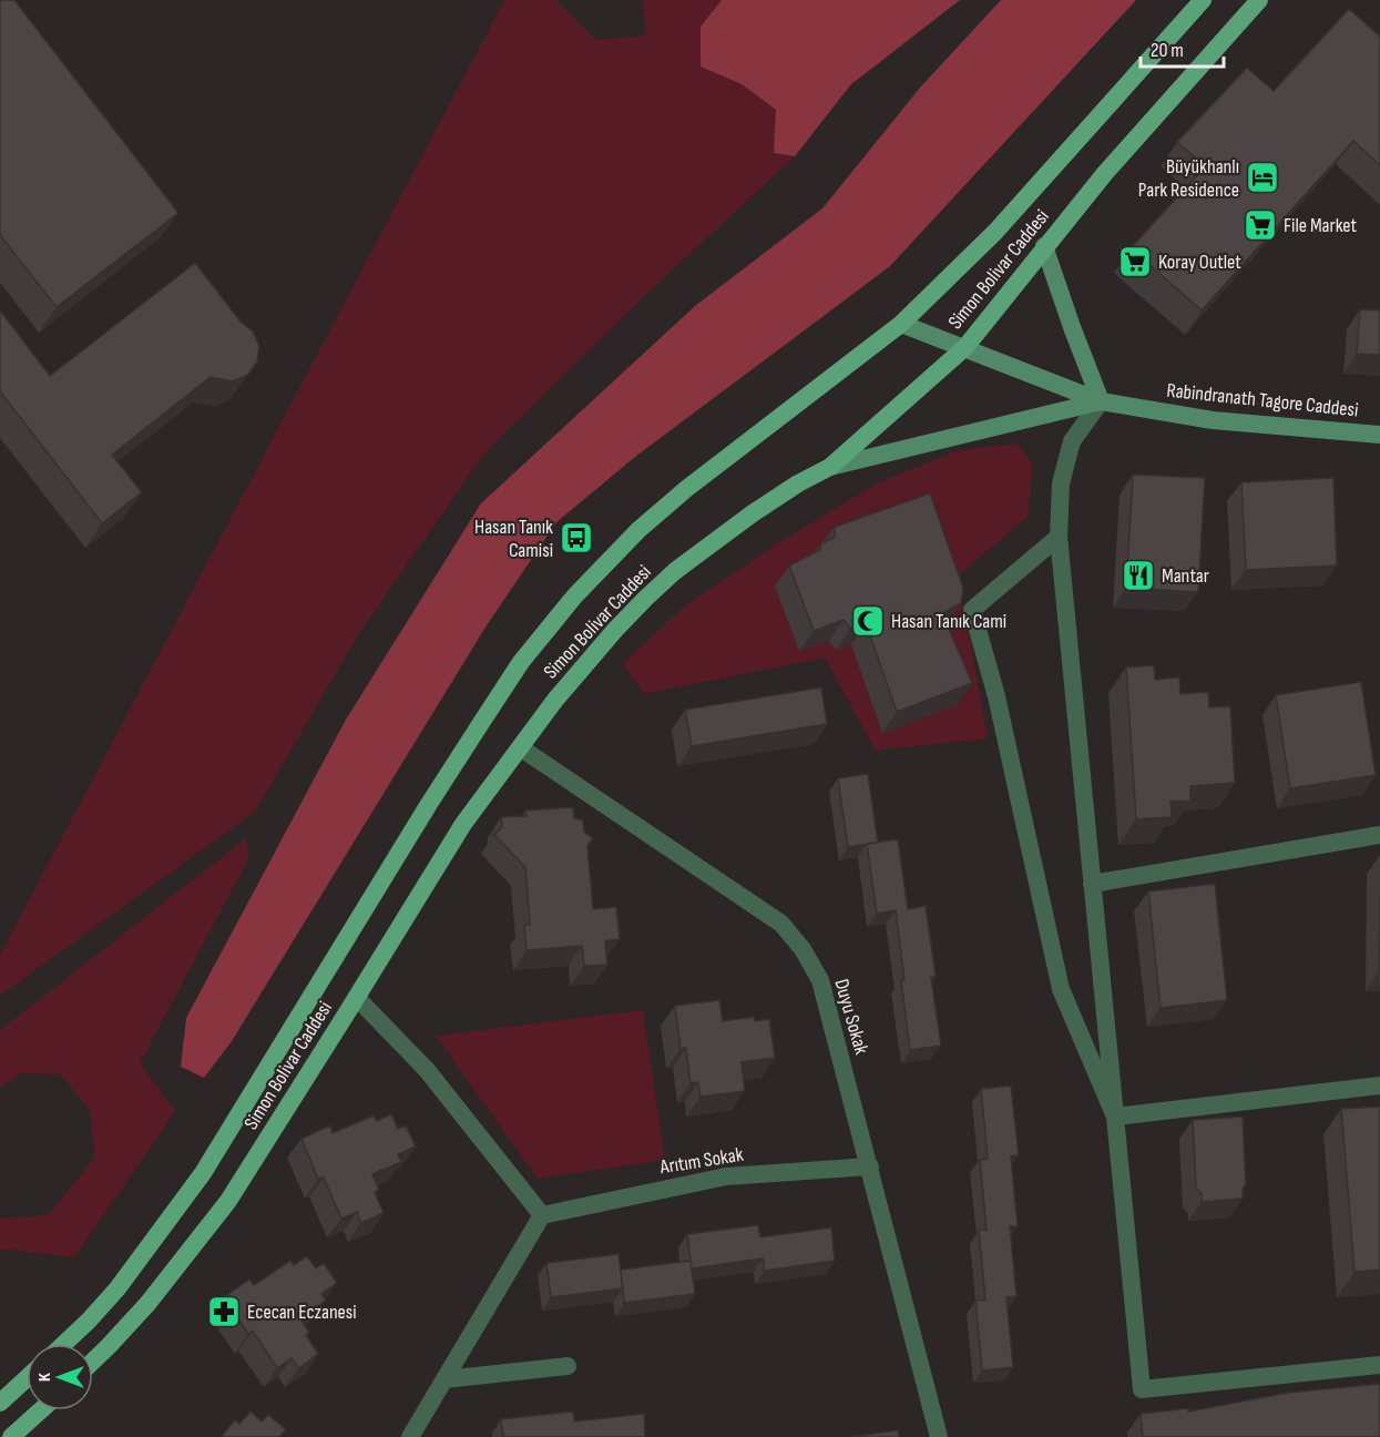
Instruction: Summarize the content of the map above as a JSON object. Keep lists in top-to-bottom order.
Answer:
{
  "streets": {
    "main road": ["Simon Bolivar Caddesi", "Rabindranath Tagore Caddesi"],
    "street": ["Duyu Sokak", "Arıtım Sokak"]
  },
  "crossings": [
    ["Simon Bolivar Caddesi", "Rabindranath Tagore Caddesi"],
    ["Simon Bolivar Caddesi", "Duyu Sokak"],
    ["Duyu Sokak", "Arıtım Sokak"]
  ],
  "places": {
    "hotel": ["Büyükhanlı Park Residence"],
    "supermarket": ["File Market", "Koray Outlet"],
    "bus stop": ["Hasan Tanık Camisi"],
    "restaurant": ["Mantar"],
    "mosque": ["Hasan Tanık Cami"],
    "pharmacy": ["Ececan Eczanesi"]
  },
  "scale_bar": "20 m",
  "north": "left"
}
